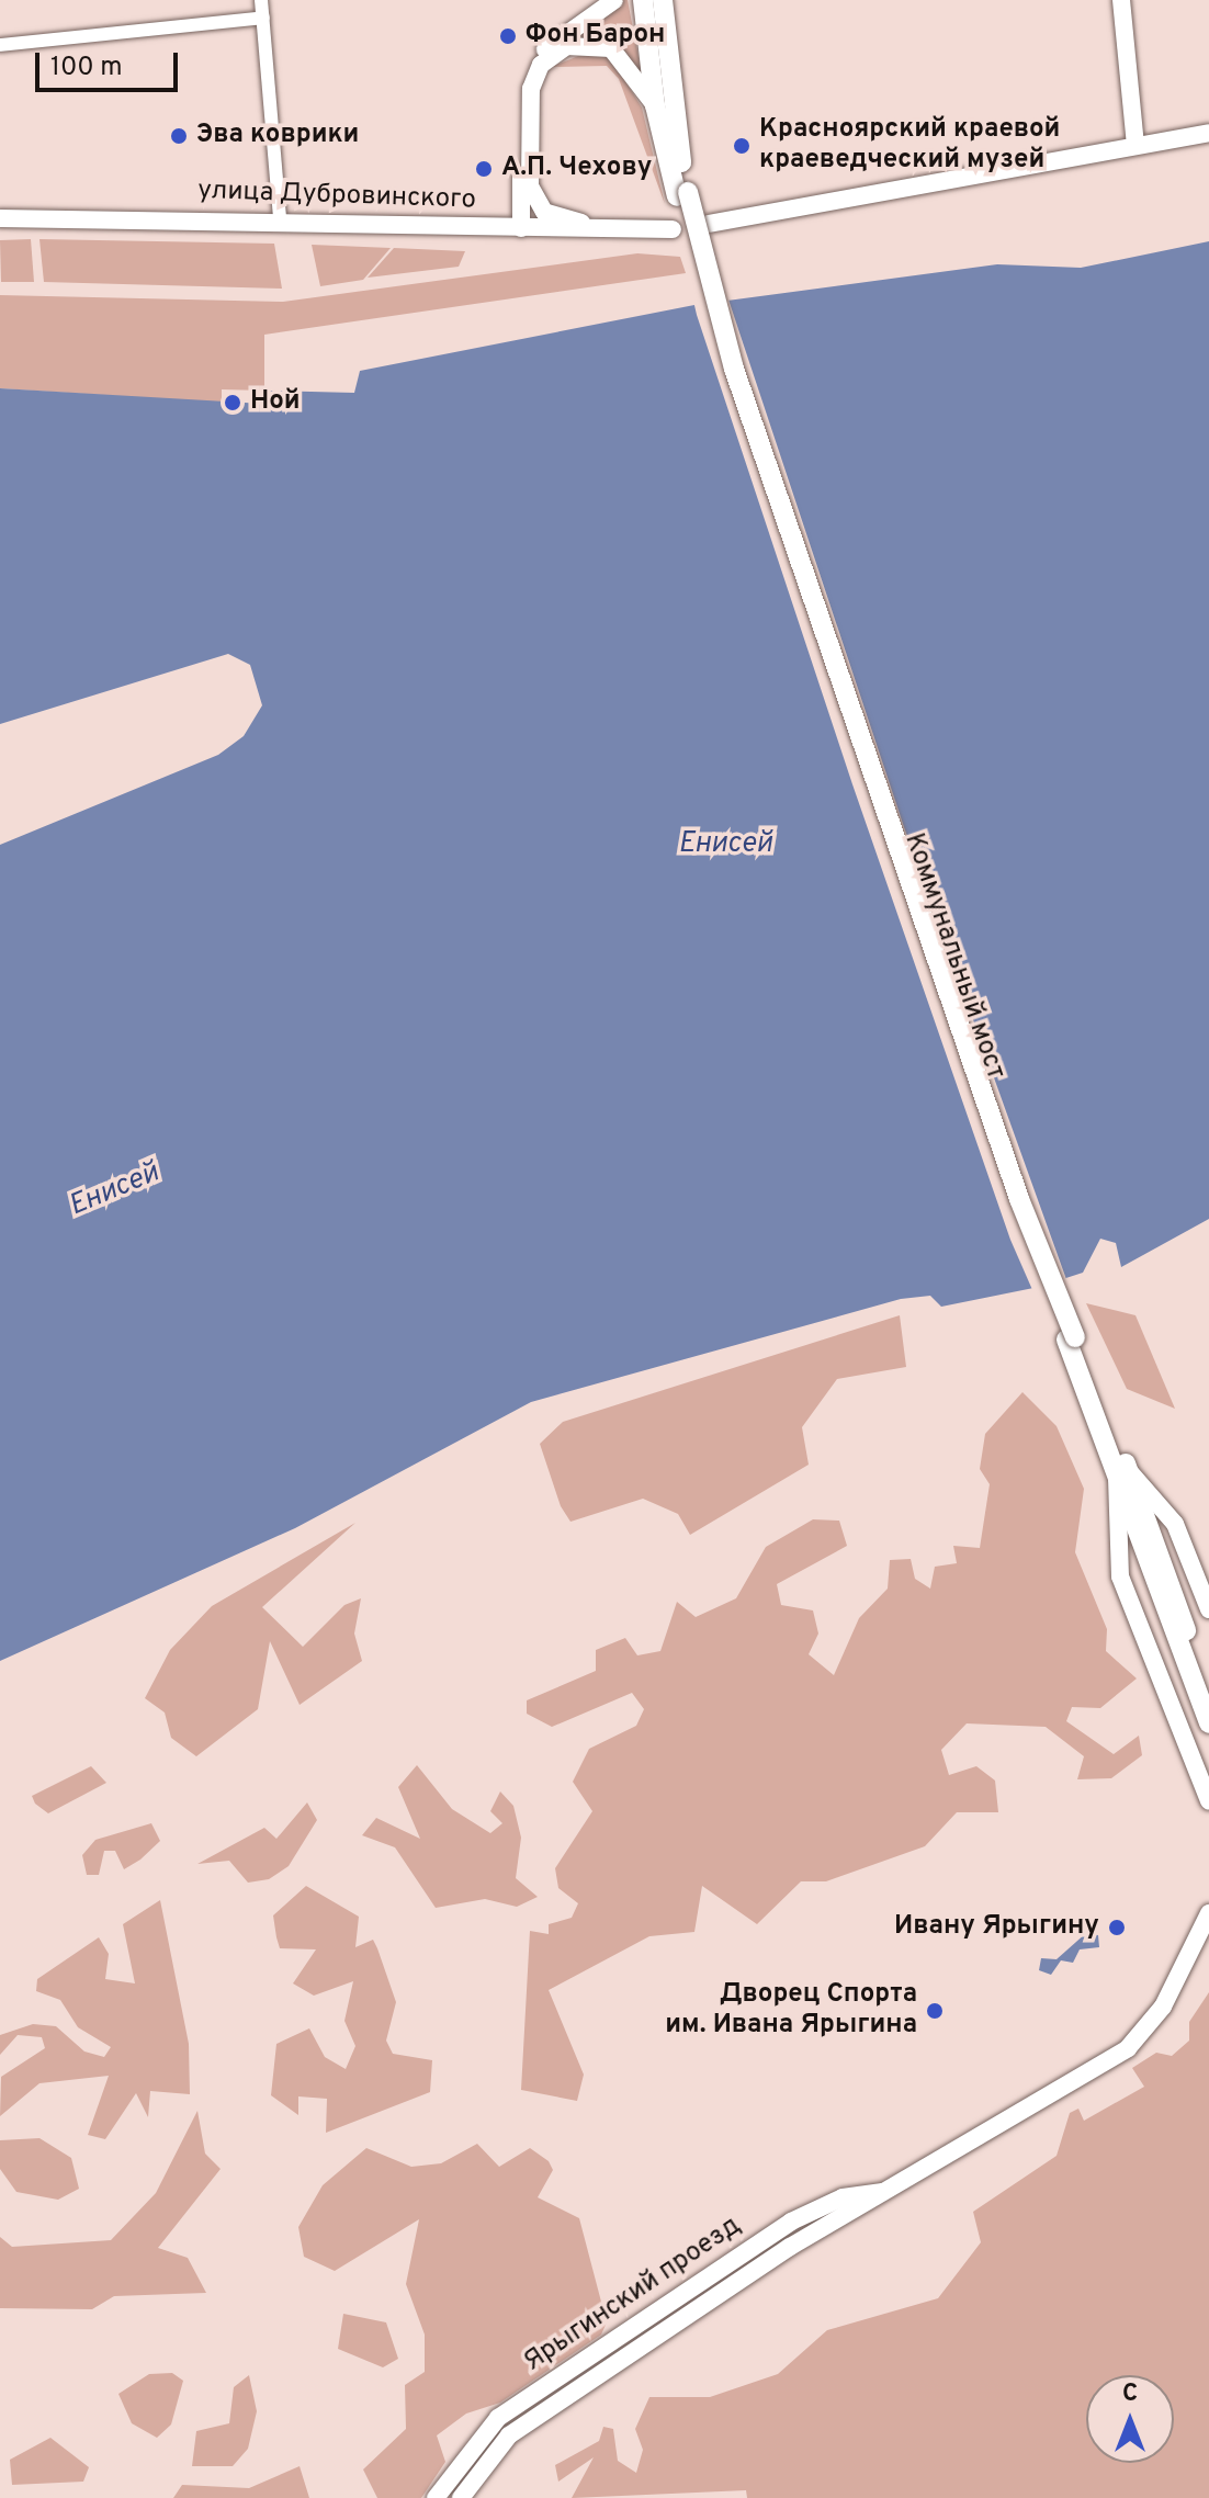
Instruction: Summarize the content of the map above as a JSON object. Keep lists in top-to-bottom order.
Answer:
{
  "streets": {
    "highway": ["Коммунальный мост"],
    "main road": ["улица Дубровинского", "Ярыгинский проезд"]
  },
  "water": ["Енисей"],
  "places": [
    "Фон Барон",
    "Эва коврики",
    "Красноярский краевой краеведческий музей",
    "А.П. Чехову",
    "Ной",
    "Ивану Ярыгину",
    "Дворец Спорта им. Ивана Ярыгина"
  ],
  "scale_bar": "100 m",
  "north": "top"
}
